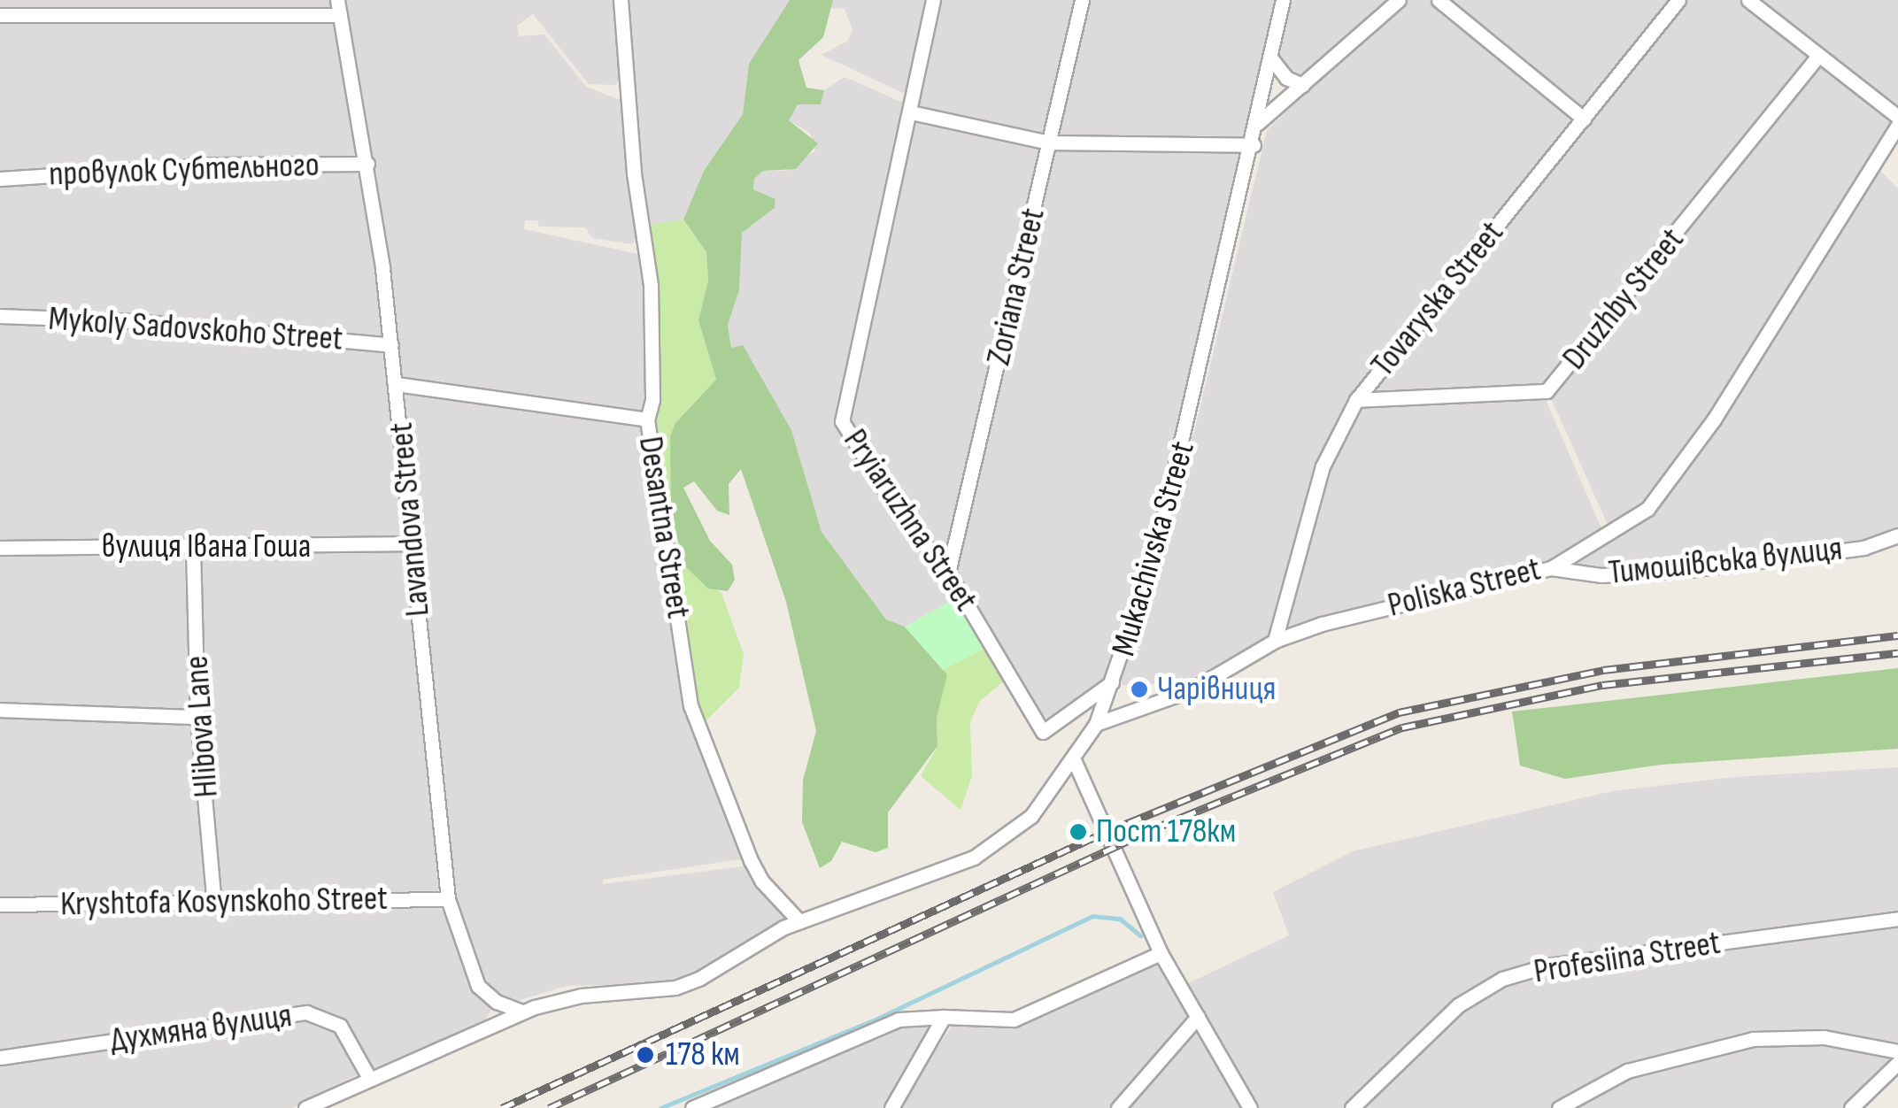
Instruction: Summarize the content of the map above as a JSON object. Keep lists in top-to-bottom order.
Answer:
{
  "streets": {
    "street": [
      "провулок Субтельного",
      "Zoriana Street",
      "Tovaryska Street",
      "Druzhby Street",
      "Mykoly Sadovskoho Street",
      "Lavandova Street",
      "Pryiaruzhna Street",
      "Desantna Street",
      "вулиця Івана Гоша",
      "Mukachivska Street",
      "Тимошівська вулиця",
      "Poliska Street",
      "Hlibova Lane",
      "Kryshtofa Kosynskoho Street",
      "Profesiina Street",
      "Духмяна вулиця"
    ]
  },
  "crossings": [
    ["провулок Субтельного", "Lavandova Street"],
    ["Zoriana Street", "Pryiaruzhna Street"],
    ["Tovaryska Street", "Druzhby Street"],
    ["Tovaryska Street", "Poliska Street"],
    ["Mykoly Sadovskoho Street", "Lavandova Street"],
    ["Lavandova Street", "вулиця Івана Гоша"],
    ["Lavandova Street", "Mukachivska Street"],
    ["Lavandova Street", "Kryshtofa Kosynskoho Street"],
    ["Pryiaruzhna Street", "Mukachivska Street"],
    ["Desantna Street", "Mukachivska Street"],
    ["вулиця Івана Гоша", "Hlibova Lane"],
    ["Mukachivska Street", "Poliska Street"],
    ["Mukachivska Street", "Духмяна вулиця"],
    ["Тимошівська вулиця", "Poliska Street"],
    ["Hlibova Lane", "Kryshtofa Kosynskoho Street"]
  ],
  "places": ["Чарівниця", "Пост 178км", "178 км"]
}
